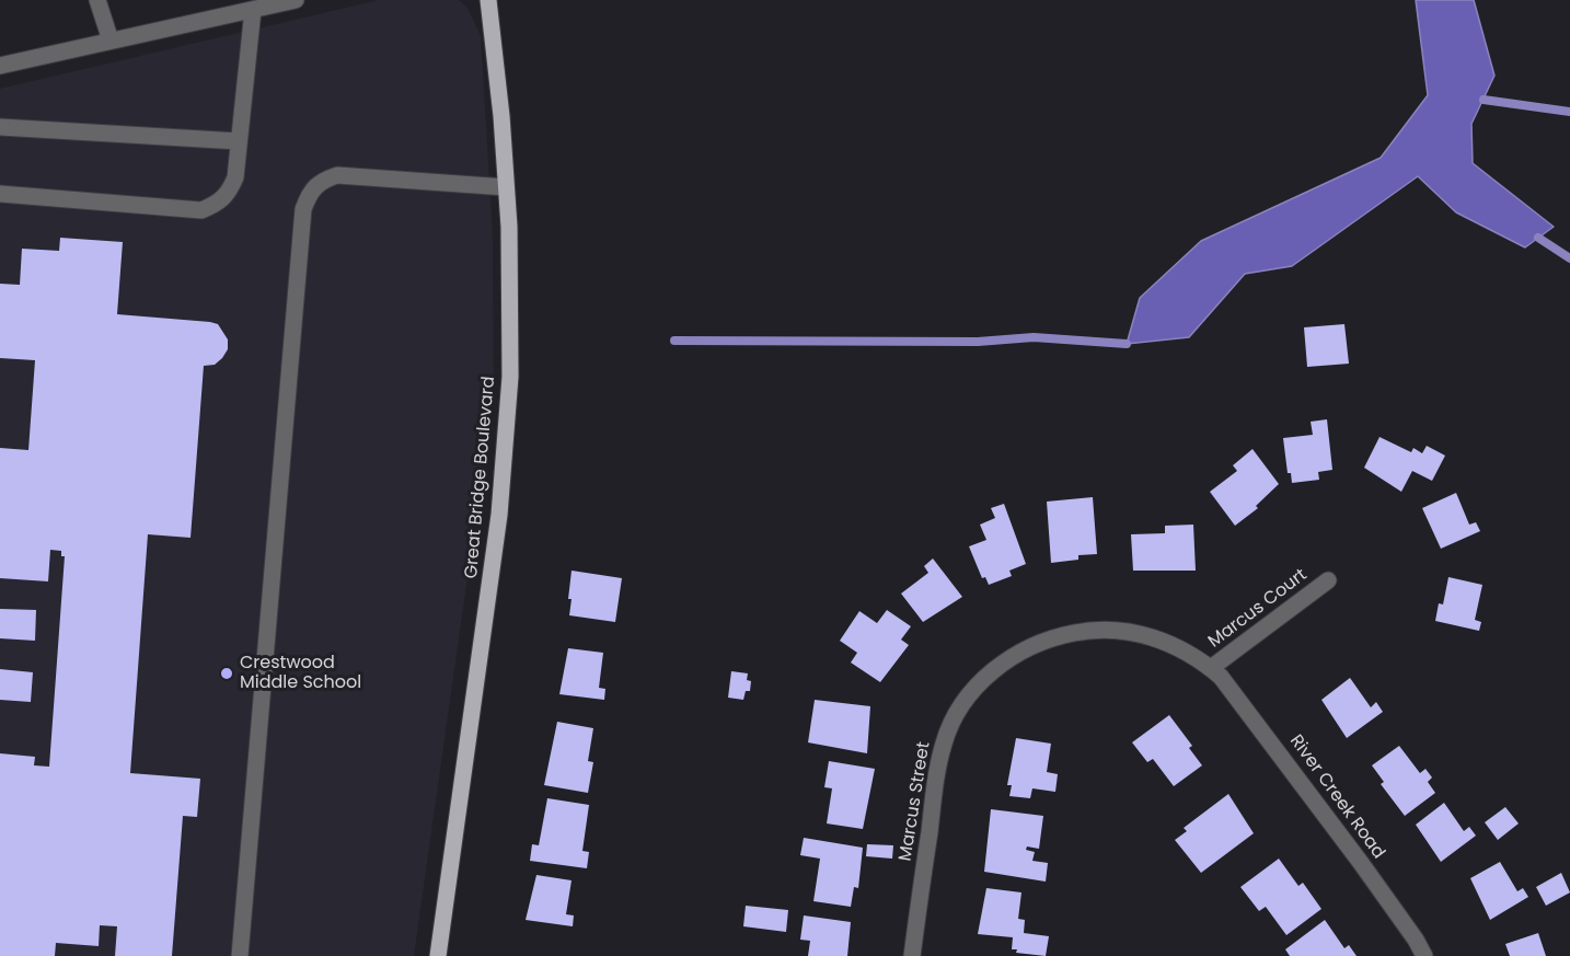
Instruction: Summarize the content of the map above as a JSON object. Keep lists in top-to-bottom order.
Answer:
{
  "streets": {
    "main road": ["Great Bridge Boulevard"],
    "street": ["Marcus Court", "River Creek Road", "Marcus Street"]
  },
  "crossings": [
    ["Marcus Court", "River Creek Road"],
    ["Marcus Court", "Marcus Street"],
    ["River Creek Road", "Marcus Street"]
  ],
  "places": ["Crestwood Middle School"]
}
